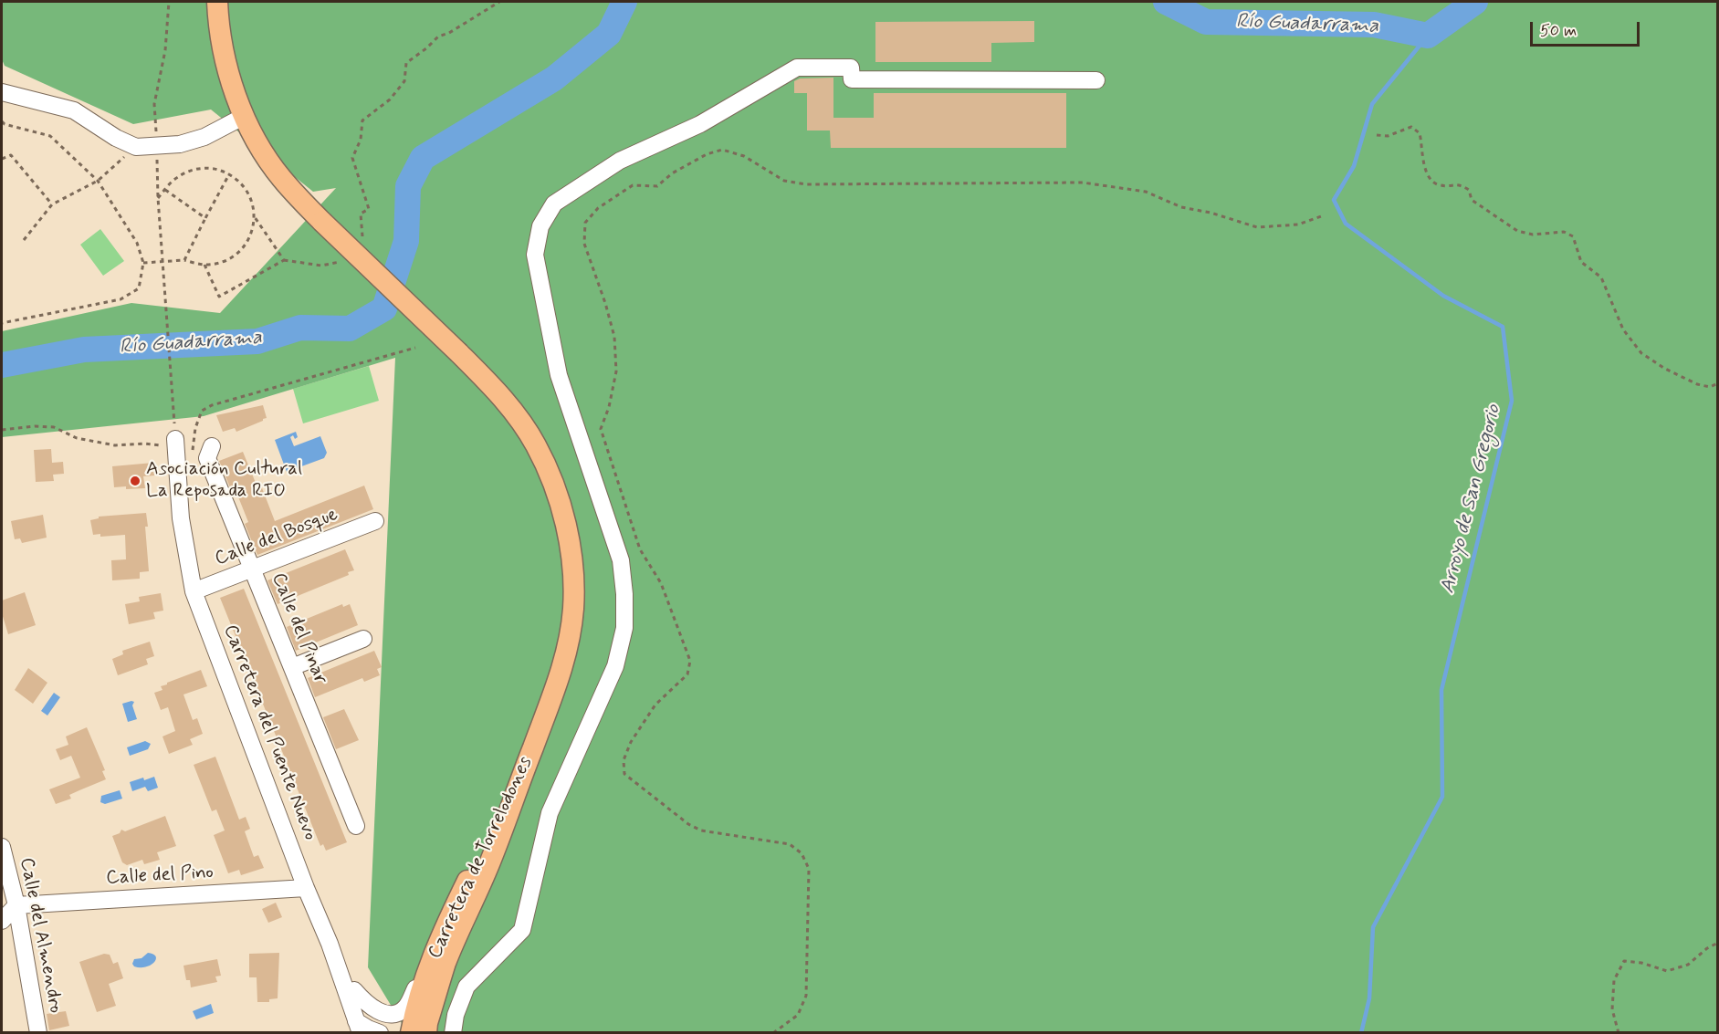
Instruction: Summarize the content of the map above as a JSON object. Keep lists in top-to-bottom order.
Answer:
{
  "streets": {
    "main road": ["Carretera de Torrelodones"],
    "street": [
      "Calle del Bosque",
      "Calle del Pinar",
      "Carretera del Puente Nuevo",
      "Calle del Pino",
      "Calle del Almendro"
    ]
  },
  "crossings": [
    ["Calle del Bosque", "Calle del Pinar"],
    ["Calle del Bosque", "Carretera del Puente Nuevo"],
    ["Carretera del Puente Nuevo", "Calle del Pino"],
    ["Calle del Pino", "Calle del Almendro"]
  ],
  "water": ["Río Guadarrama", "Arroyo de San Gregorio"],
  "places": ["Asociación Cultural La Reposada RIO"],
  "scale_bar": "50 m"
}
